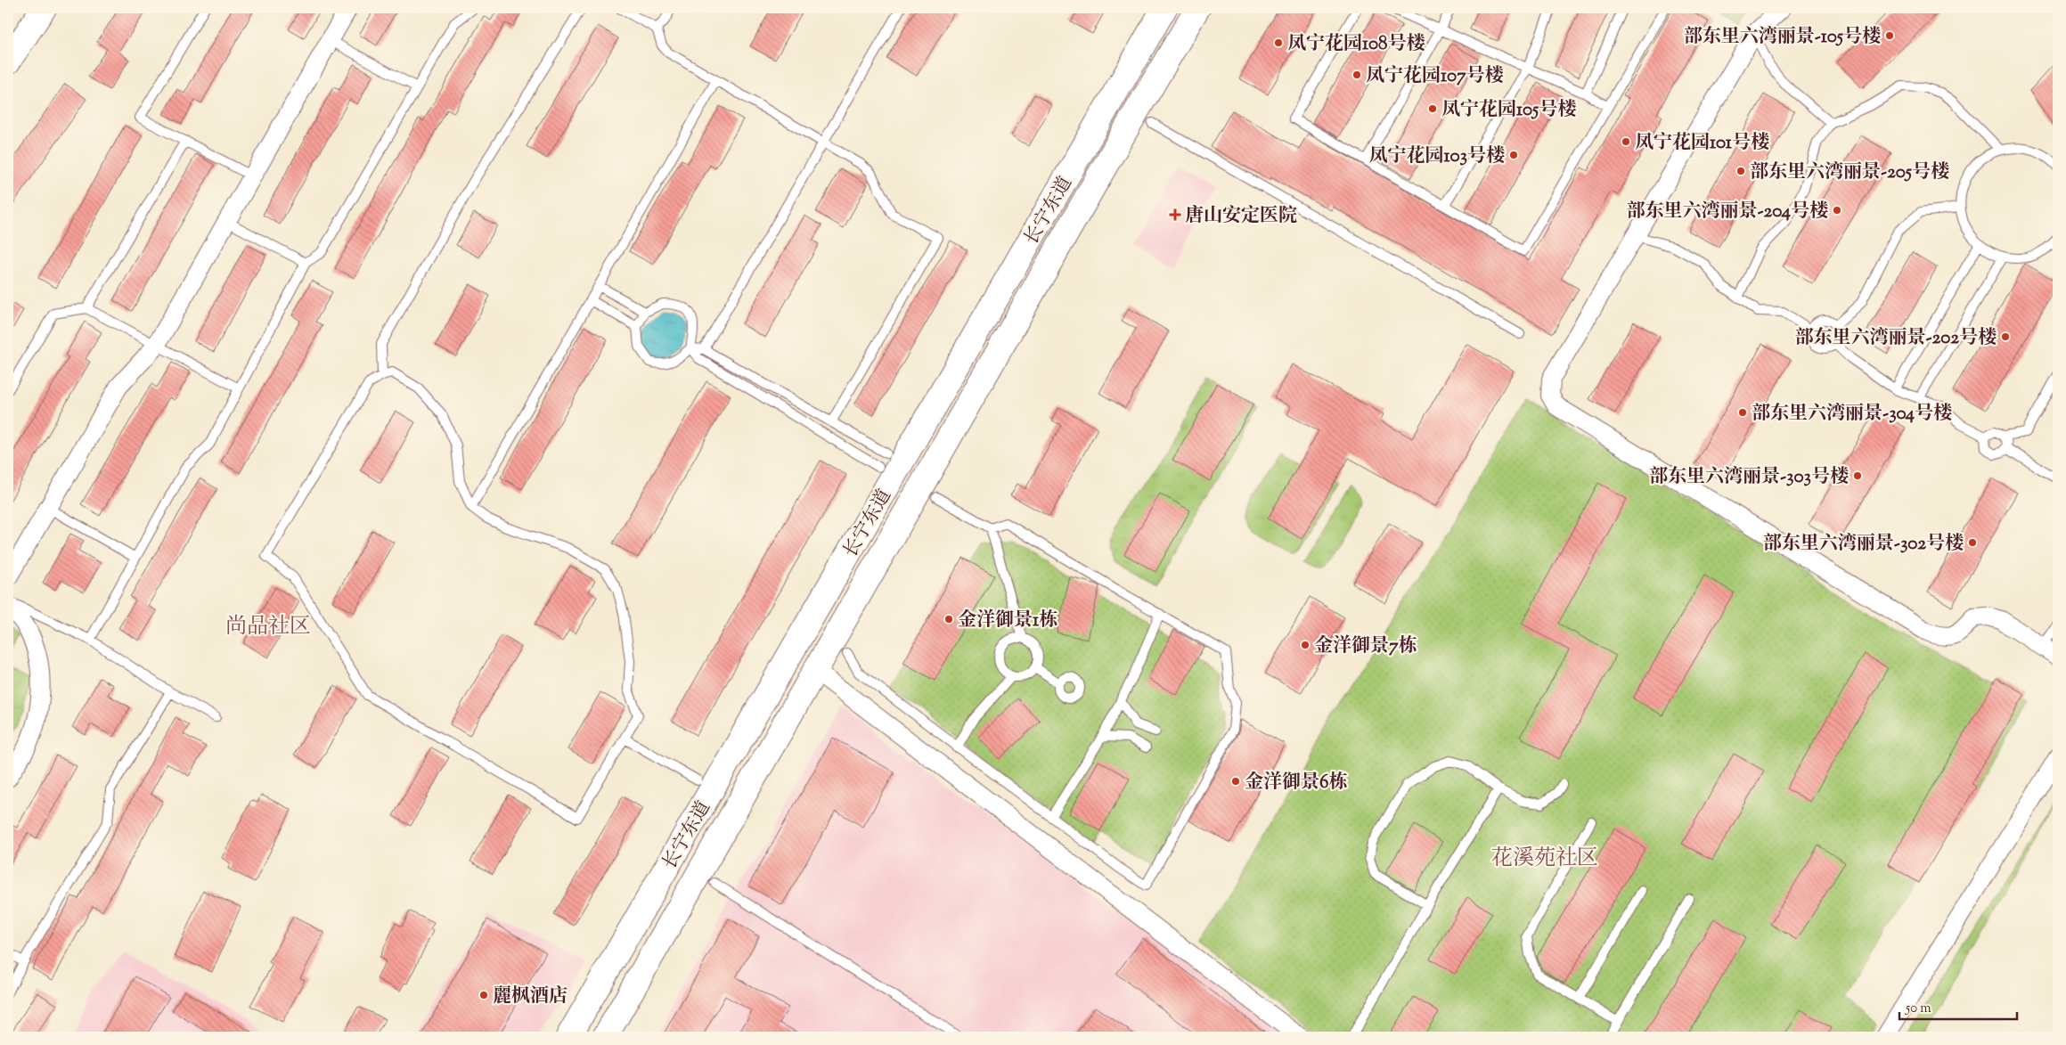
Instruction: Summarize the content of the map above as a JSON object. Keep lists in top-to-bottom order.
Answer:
{
  "streets": {
    "main road": ["长宁东道"]
  },
  "districts": ["尚品社区", "花溪苑社区"],
  "places": {
    "other": [
      "部东里六湾丽景-105号楼",
      "凤宁花园108号楼",
      "凤宁花园107号楼",
      "凤宁花园105号楼",
      "凤宁花园101号楼",
      "凤宁花园103号楼",
      "部东里六湾丽景-205号楼",
      "部东里六湾丽景-204号楼",
      "部东里六湾丽景-202号楼",
      "部东里六湾丽景-304号楼",
      "部东里六湾丽景-303号楼",
      "部东里六湾丽景-302号楼",
      "金洋御景1栋",
      "金洋御景7栋",
      "金洋御景6栋",
      "麗枫酒店"
    ],
    "health": ["唐山安定医院"]
  },
  "scale_bar": "50 m"
}
